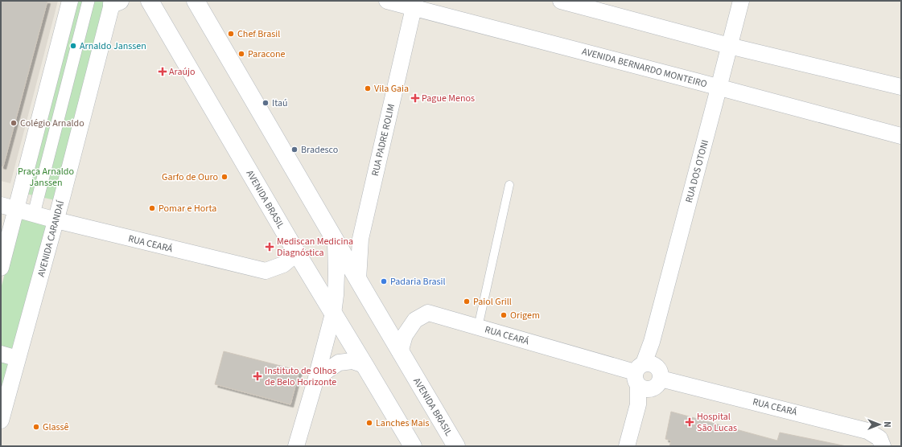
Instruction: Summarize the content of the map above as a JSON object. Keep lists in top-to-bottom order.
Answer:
{
  "streets": {
    "main road": ["AVENIDA BRASIL"],
    "street": [
      "AVENIDA BERNARDO MONTEIRO",
      "RUA PADRE ROLIM",
      "RUA DOS OTONI",
      "AVENIDA CARANDAÍ",
      "RUA CEARÁ"
    ]
  },
  "crossings": [
    ["AVENIDA BERNARDO MONTEIRO", "RUA PADRE ROLIM"],
    ["AVENIDA BERNARDO MONTEIRO", "RUA DOS OTONI"],
    ["RUA PADRE ROLIM", "AVENIDA BRASIL"],
    ["RUA DOS OTONI", "RUA CEARÁ"],
    ["AVENIDA BRASIL", "RUA CEARÁ"],
    ["AVENIDA CARANDAÍ", "RUA CEARÁ"]
  ],
  "parks": ["Praça Arnaldo Janssen"],
  "places": {
    "other": [
      "Chef Brasil",
      "Arnaldo Janssen",
      "Paracone",
      "Vila Gaia",
      "Itaú",
      "Colégio Arnaldo",
      "Bradesco",
      "Garfo de Ouro",
      "Pomar e Horta",
      "Padaria Brasil",
      "Paiol Grill",
      "Origem",
      "Lanches Mais",
      "Glassê"
    ],
    "health": [
      "Araújo",
      "Pague Menos",
      "Mediscan Medicina Diagnóstica",
      "Instituto de Olhos de Belo Horizonte",
      "Hospital São Lucas"
    ]
  },
  "north": "right"
}
